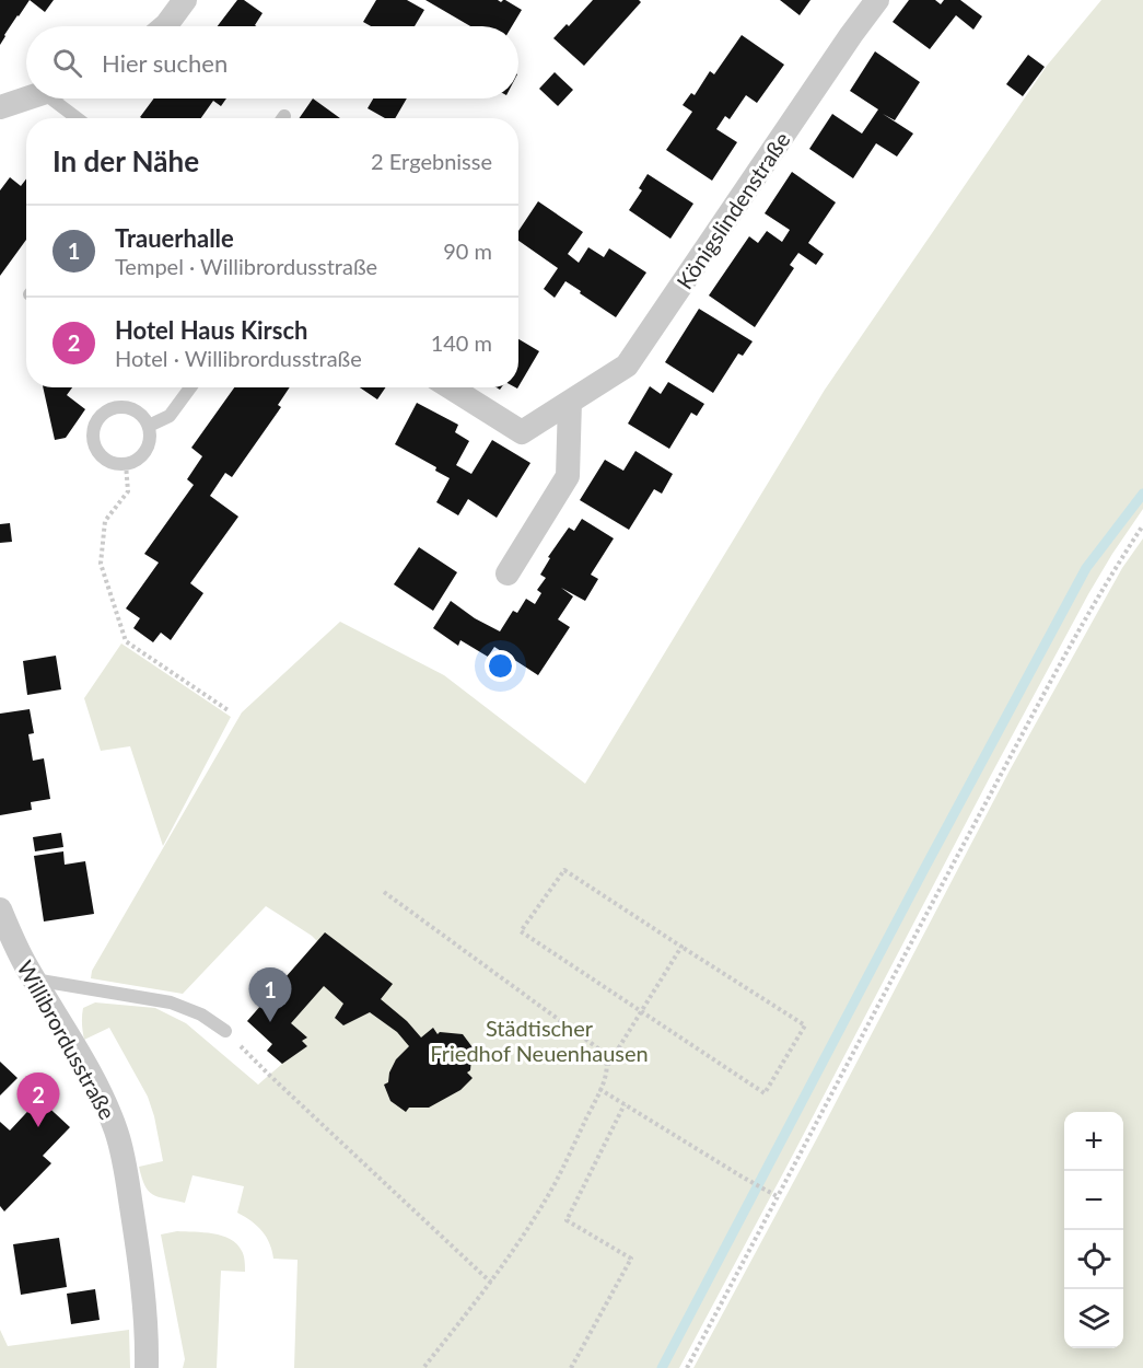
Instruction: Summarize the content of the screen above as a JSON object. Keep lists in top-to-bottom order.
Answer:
{
  "streets": {
    "street": ["Königslindenstraße", "Willibrordusstraße"]
  },
  "parks": ["Städtischer Friedhof Neuenhausen"],
  "page": {
    "search": "Hier suchen",
    "heading": ["In der Nähe", "2 Ergebnisse"],
    "list": [
      {
        "mark": "1",
        "name": "Trauerhalle",
        "note": "Tempel · Willibrordusstraße",
        "value": "90 m"
      },
      {
        "mark": "2",
        "name": "Hotel Haus Kirsch",
        "note": "Hotel · Willibrordusstraße",
        "value": "140 m"
      }
    ],
    "pins": ["1", "2"],
    "map_buttons": ["+", "−"]
  }
}
